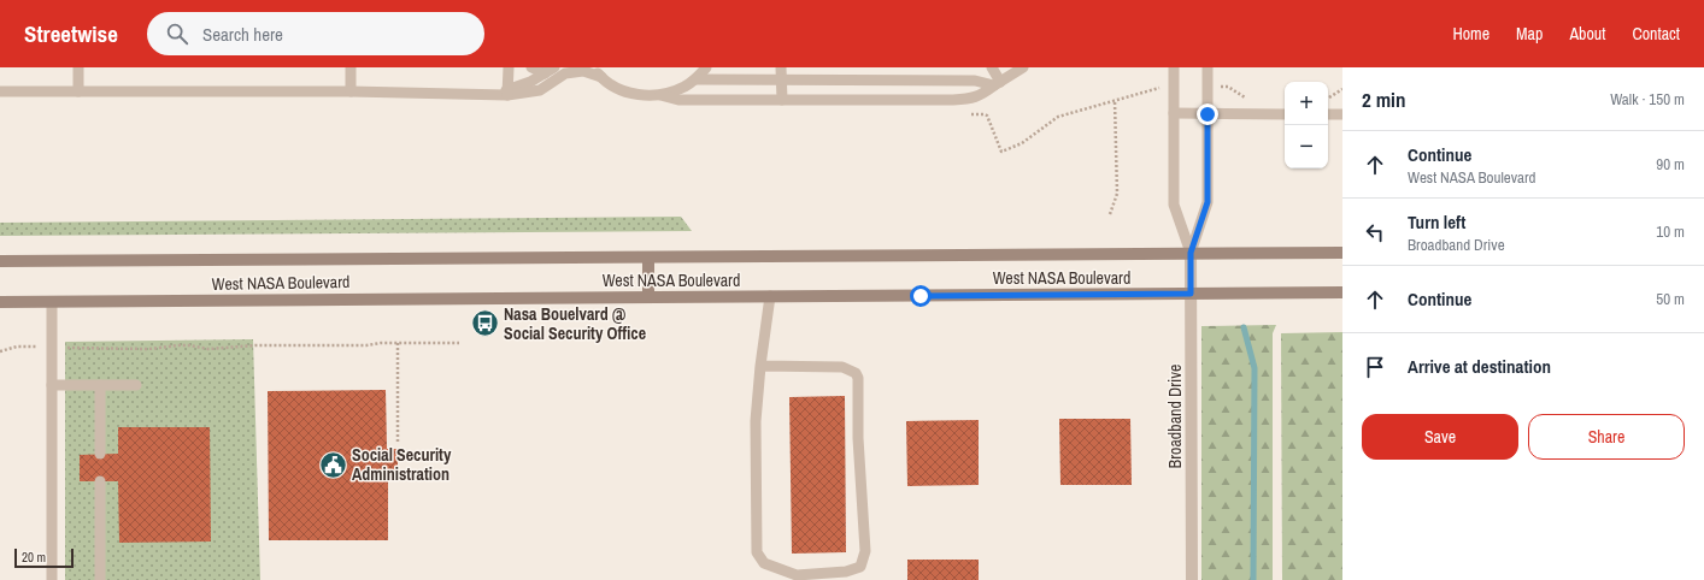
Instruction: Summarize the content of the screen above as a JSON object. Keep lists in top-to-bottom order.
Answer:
{
  "streets": {
    "main road": ["West NASA Boulevard"],
    "street": ["Broadband Drive"]
  },
  "crossings": [
    ["West NASA Boulevard", "Broadband Drive"]
  ],
  "places": {
    "bus stop": ["Nasa Bouelvard @ Social Security Office"],
    "public building": ["Social Security Administration"]
  },
  "scale_bar": "20 m",
  "page": {
    "header": "Streetwise",
    "search": "Search here",
    "nav": [
      "Home",
      "Map",
      "About",
      "Contact"
    ],
    "heading": ["2 min", "Walk · 150 m"],
    "map_buttons": ["+", "−"],
    "list": [
      ["Continue", "West NASA Boulevard", "90 m"],
      ["Turn left", "Broadband Drive", "10 m"],
      ["Continue", "50 m"],
      "Arrive at destination"
    ],
    "buttons": ["Save", "Share"],
    "scale": "20 m"
  }
}
